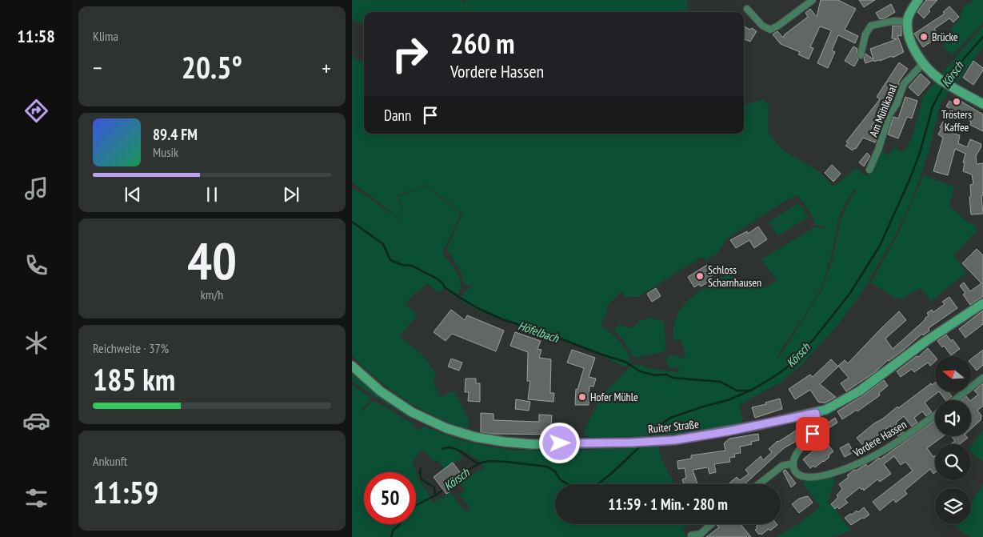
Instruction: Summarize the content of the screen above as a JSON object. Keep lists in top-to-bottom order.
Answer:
{
  "streets": {
    "main road": ["Ruiter Straße"],
    "street": ["Am Mühlkanal", "Vordere Hassen"]
  },
  "water": ["Körsch", "Höfelbach"],
  "places": [
    "Brücke",
    "Trösters Kaffee",
    "Schloss Scharnhausen",
    "Hofer Mühle"
  ],
  "north": "left",
  "page": {
    "tabs": "11:58",
    "tile": [
      "Klima",
      ["40", "km/h"],
      ["Reichweite · 37%", "185 km"],
      ["Ankunft", "11:59"]
    ],
    "turn": ["260 m", "Vordere Hassen"],
    "heat": ["−", "20.5°", "+"],
    "then": "Dann",
    "song": ["89.4 FM", "Musik"],
    "limit": "50",
    "trip": "11:59 · 1 Min. · 280 m"
  }
}
